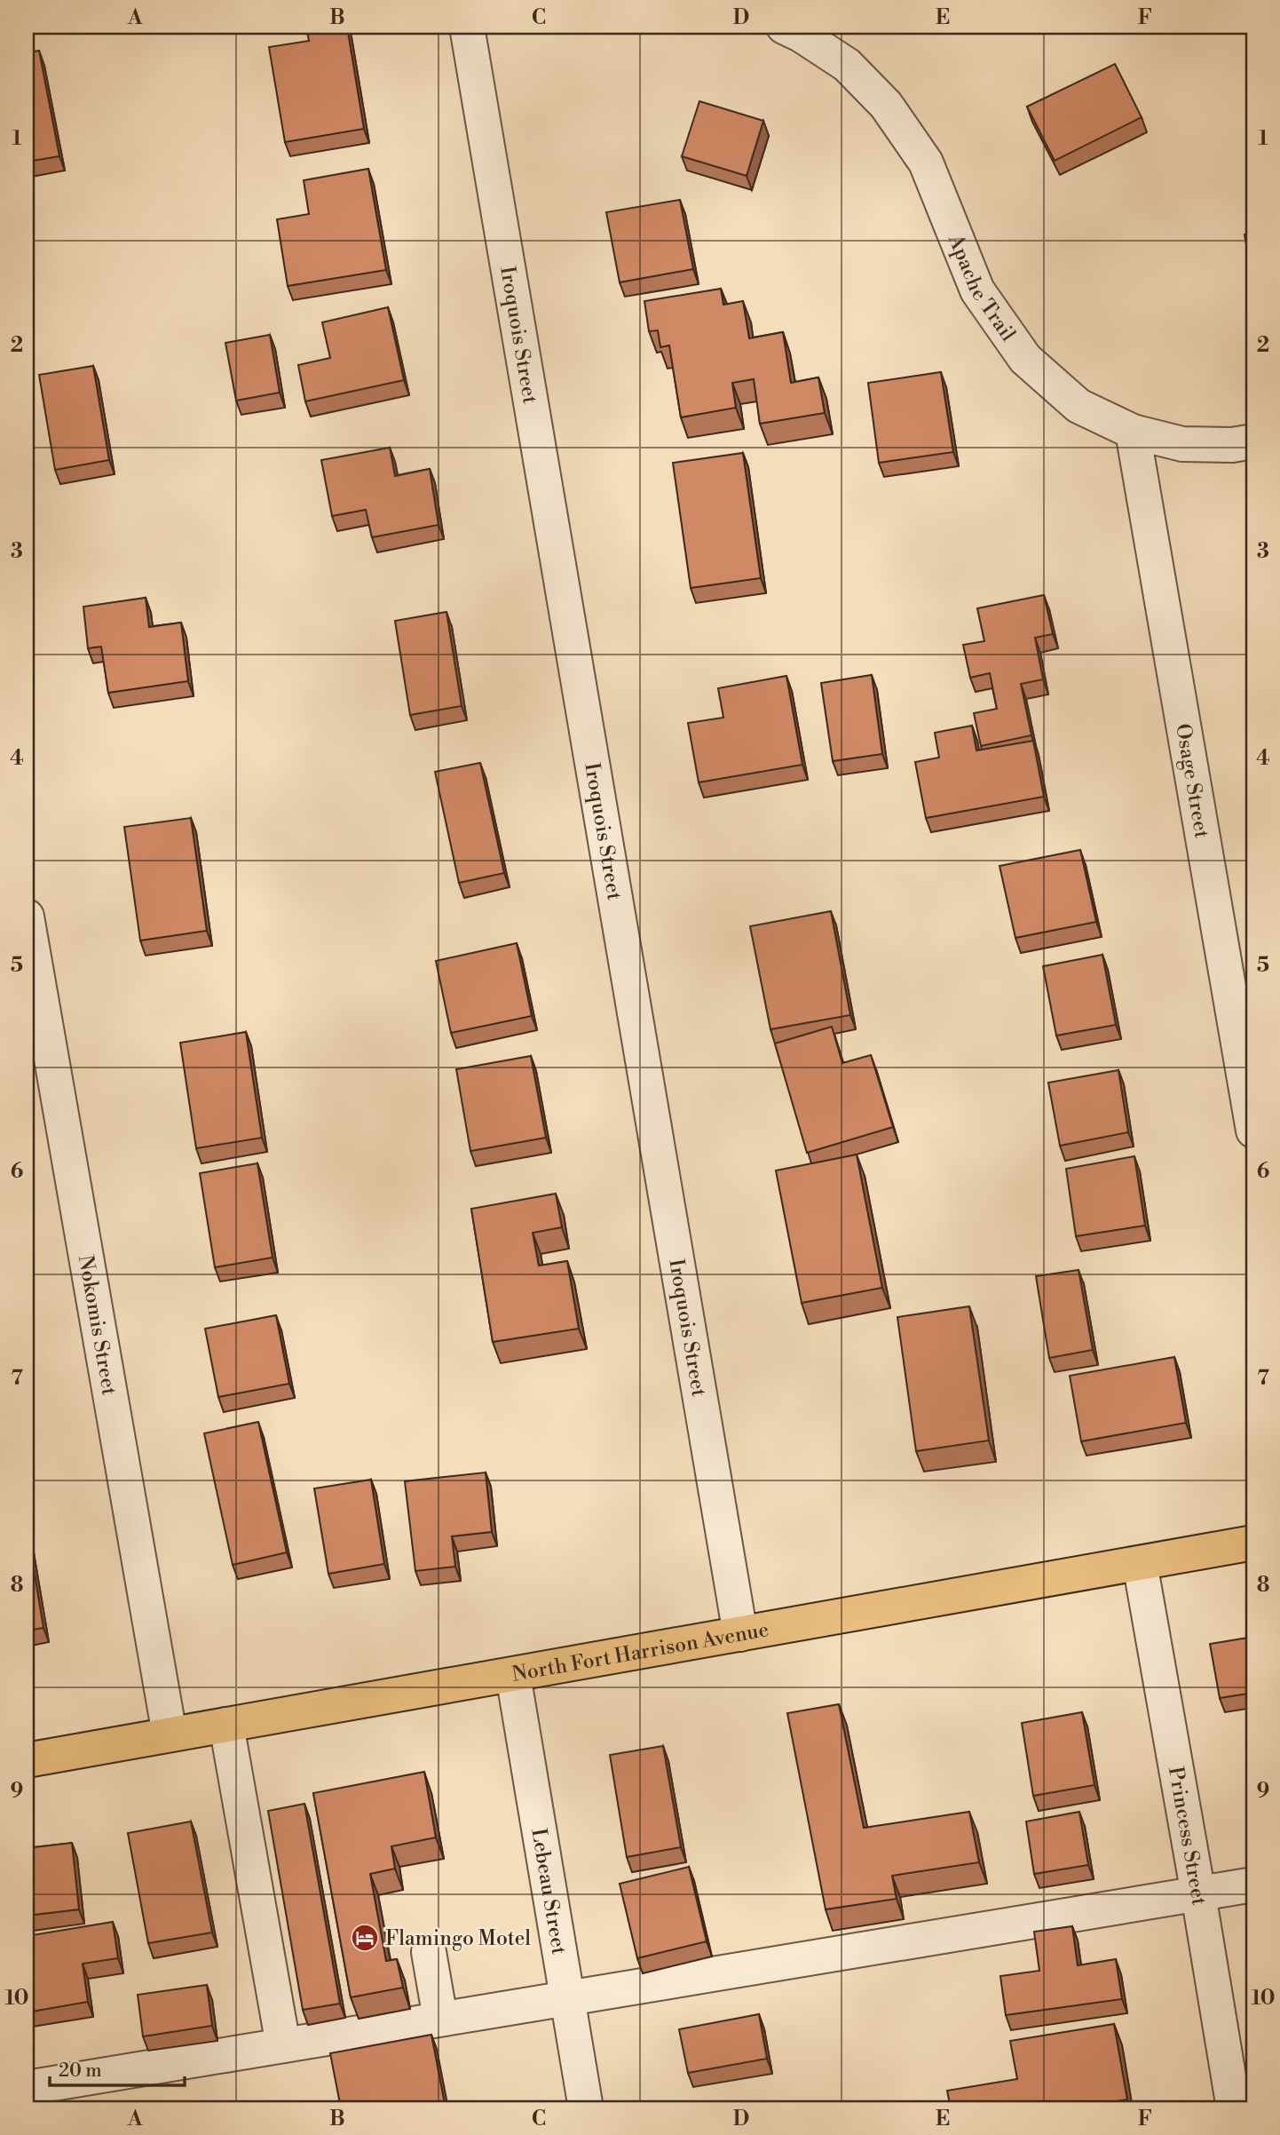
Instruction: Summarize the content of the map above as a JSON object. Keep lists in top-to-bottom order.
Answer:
{
  "streets": {
    "main road": ["North Fort Harrison Avenue"],
    "street": [
      "Apache Trail",
      "Iroquois Street",
      "Osage Street",
      "Nokomis Street",
      "Princess Street",
      "Lebeau Street"
    ]
  },
  "crossings": [
    ["Apache Trail", "Osage Street"],
    ["Iroquois Street", "North Fort Harrison Avenue"],
    ["Nokomis Street", "North Fort Harrison Avenue"],
    ["North Fort Harrison Avenue", "Princess Street"],
    ["North Fort Harrison Avenue", "Lebeau Street"]
  ],
  "places": {
    "hotel": ["Flamingo Motel"]
  },
  "scale_bar": "20 m",
  "grid": {
    "columns": [
      "A",
      "B",
      "C",
      "D",
      "E",
      "F"
    ],
    "rows": [
      "1",
      "2",
      "3",
      "4",
      "5",
      "6",
      "7",
      "8",
      "9",
      "10"
    ]
  }
}
